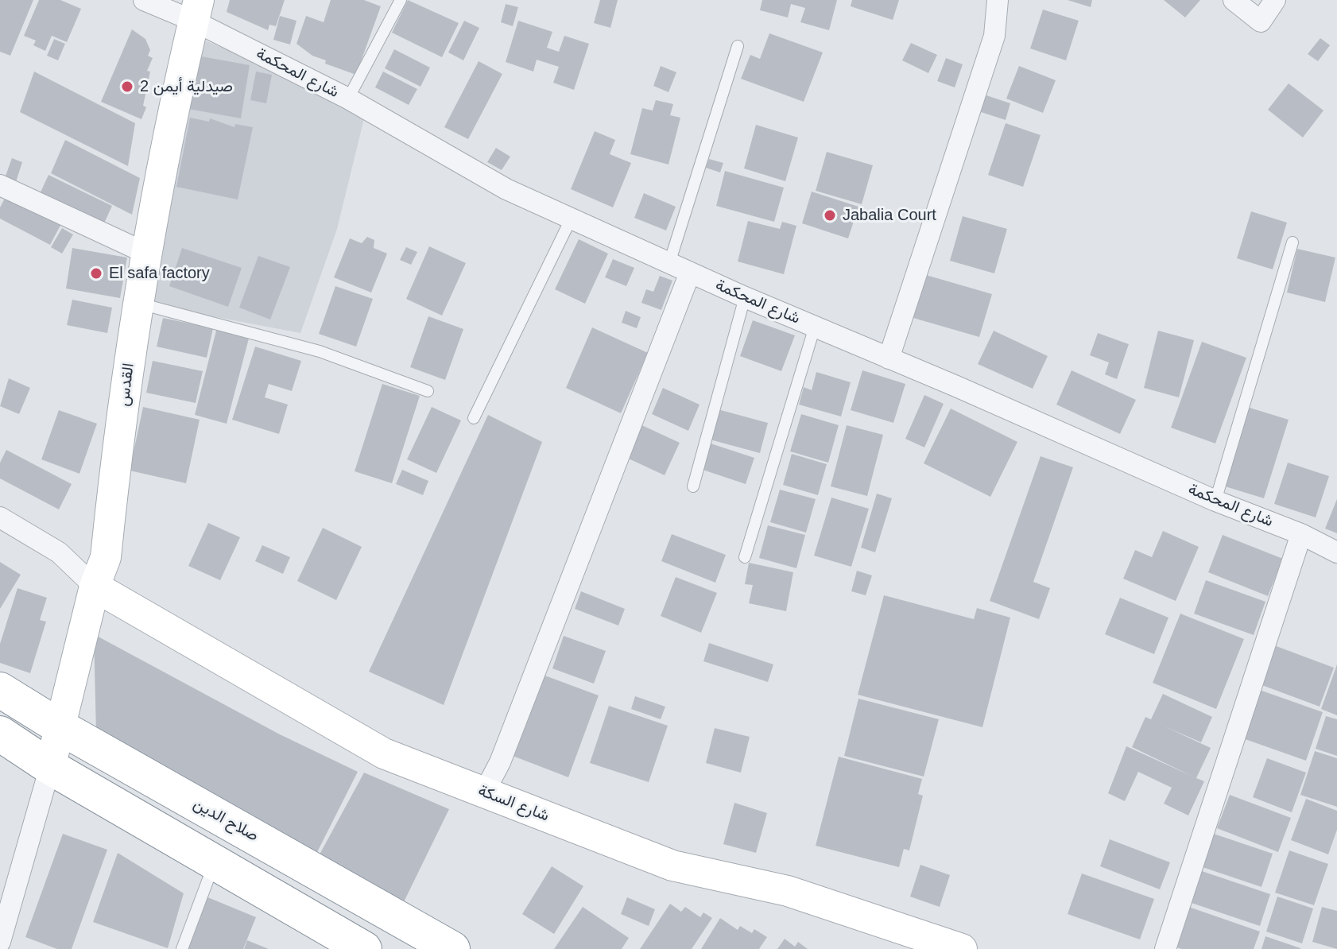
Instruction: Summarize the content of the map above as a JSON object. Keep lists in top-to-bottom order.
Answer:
{
  "streets": {
    "highway": ["صلاح الدين"],
    "street": ["شارع المحكمة", "القدس", "شارع السكة"]
  },
  "crossings": [
    ["شارع المحكمة", "القدس"],
    ["القدس", "شارع السكة"],
    ["القدس", "صلاح الدين"]
  ],
  "places": ["صيدلية أيمن 2", "Jabalia Court", "El safa factory"]
}
